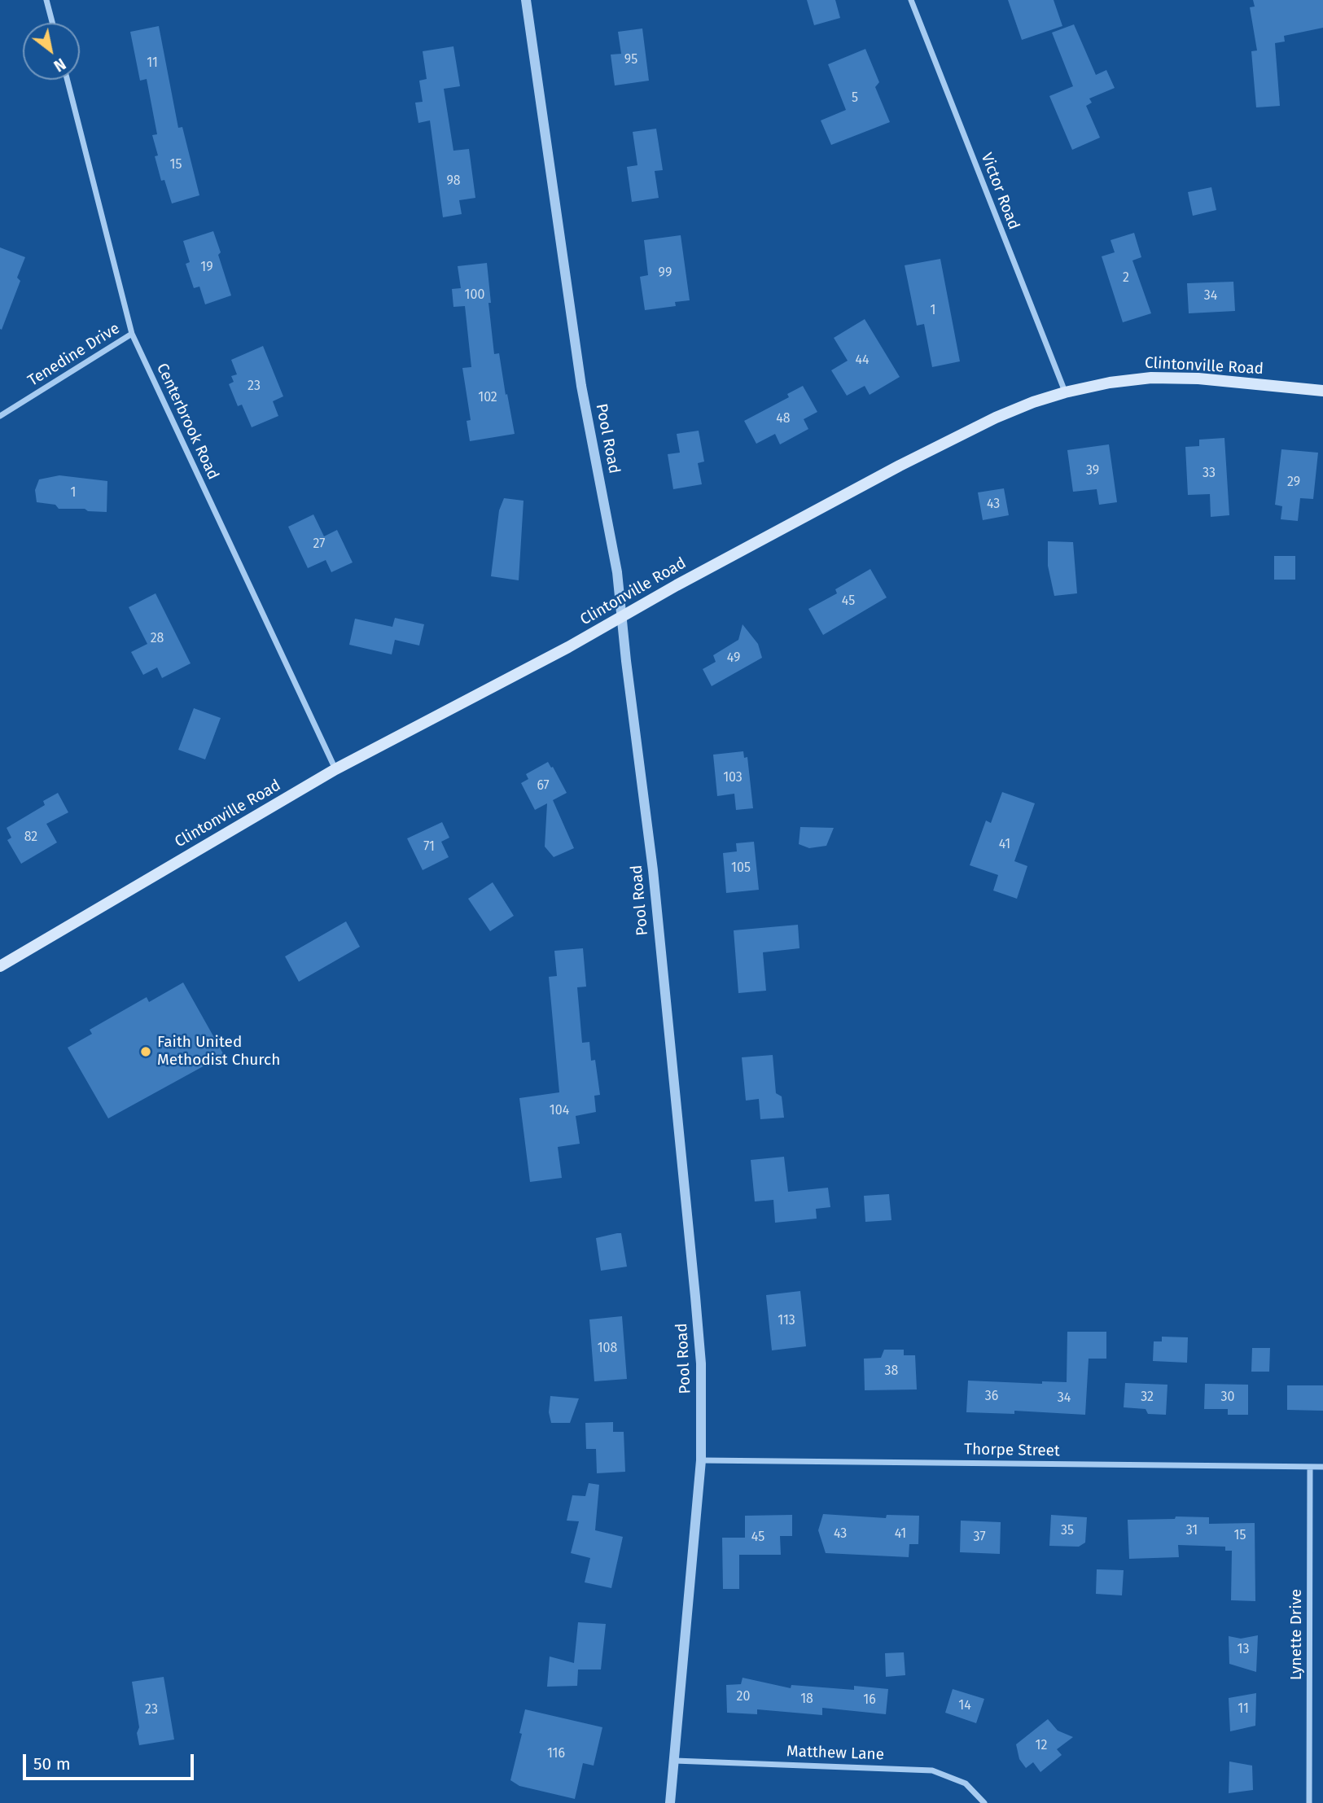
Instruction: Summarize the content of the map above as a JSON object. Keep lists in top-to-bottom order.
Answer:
{
  "streets": {
    "main road": ["Clintonville Road"],
    "street": [
      "Victor Road",
      "Tenedine Drive",
      "Centerbrook Road",
      "Pool Road",
      "Thorpe Street",
      "Lynette Drive",
      "Matthew Lane"
    ]
  },
  "crossings": [
    ["Victor Road", "Clintonville Road"],
    ["Tenedine Drive", "Centerbrook Road"],
    ["Clintonville Road", "Centerbrook Road"],
    ["Clintonville Road", "Pool Road"],
    ["Pool Road", "Thorpe Street"],
    ["Pool Road", "Matthew Lane"],
    ["Thorpe Street", "Lynette Drive"]
  ],
  "places": ["Faith United Methodist Church"],
  "house_numbers": [
    "95",
    "11",
    "5",
    "15",
    "98",
    "19",
    "99",
    "2",
    "100",
    "34",
    "1",
    "44",
    "23",
    "102",
    "48",
    "39",
    "33",
    "29",
    "1",
    "43",
    "27",
    "45",
    "28",
    "49",
    "103",
    "67",
    "82",
    "41",
    "71",
    "105",
    "104",
    "113",
    "108",
    "38",
    "36",
    "32",
    "30",
    "34",
    "35",
    "31",
    "43",
    "41",
    "15",
    "45",
    "37",
    "13",
    "20",
    "18",
    "16",
    "14",
    "11",
    "23",
    "12",
    "116"
  ],
  "scale_bar": "50 m",
  "north": "bottom right"
}
